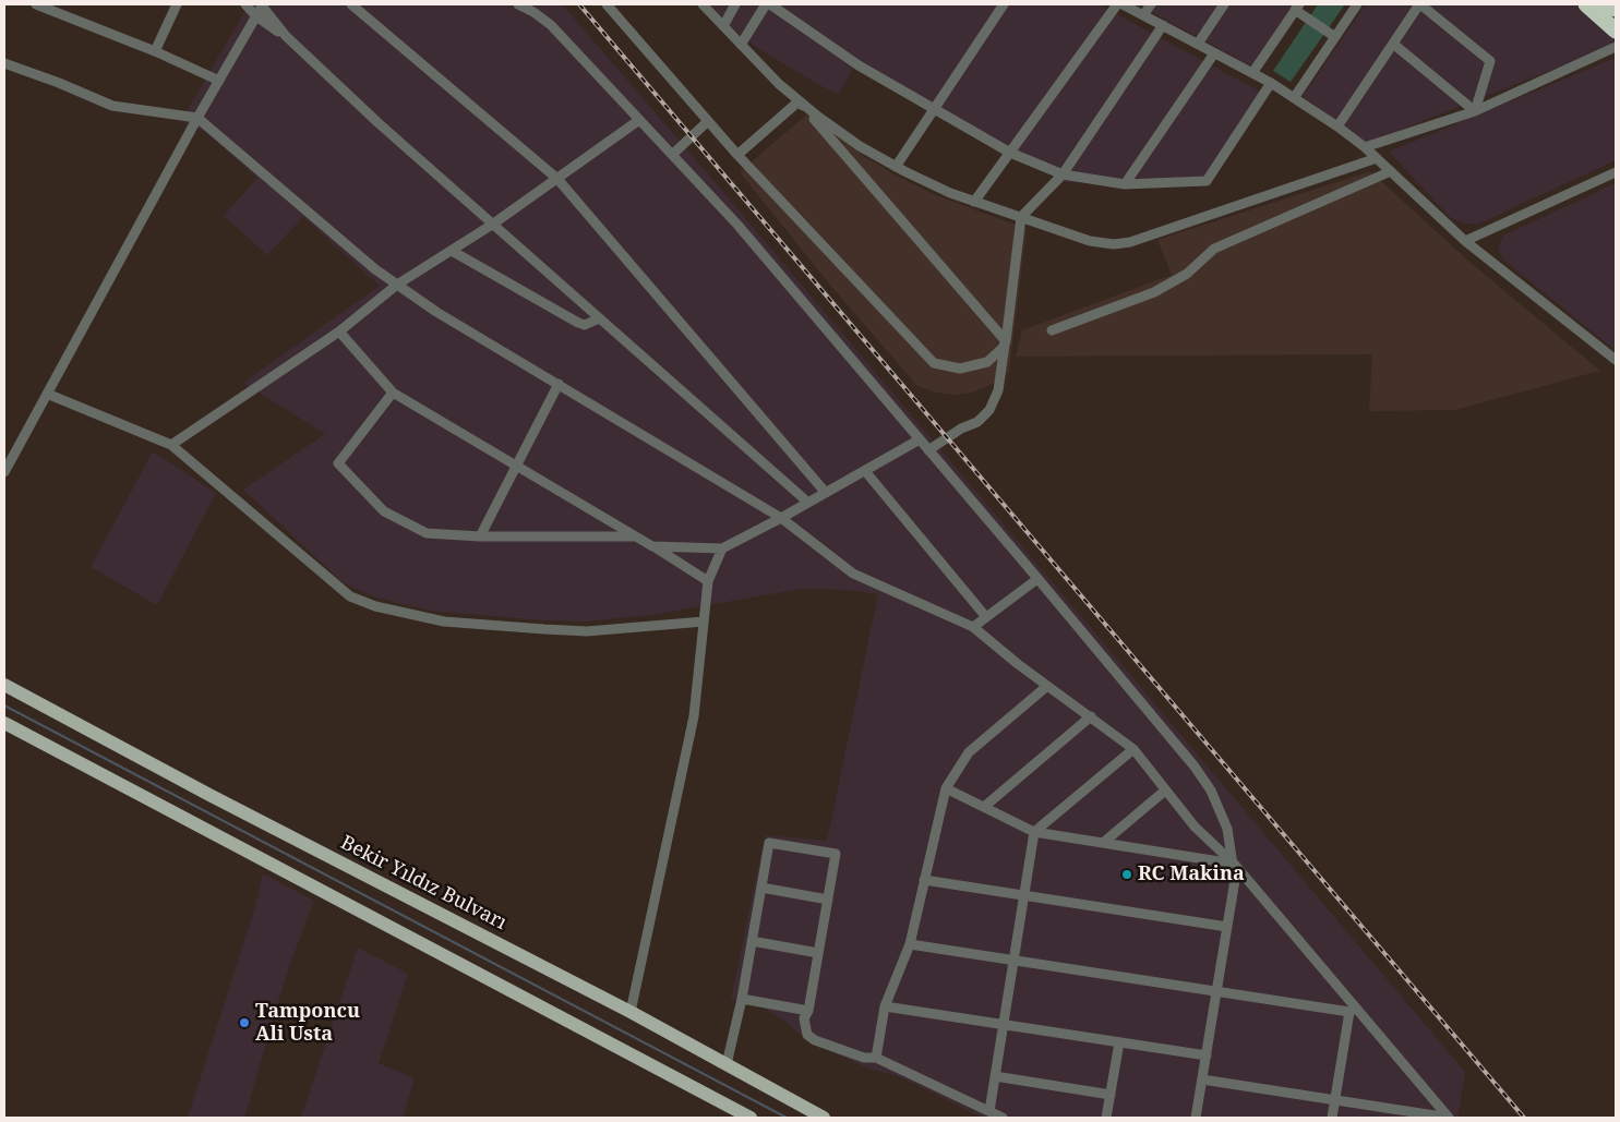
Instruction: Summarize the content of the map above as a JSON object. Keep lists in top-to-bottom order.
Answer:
{
  "streets": {
    "main road": ["Bekir Yıldız Bulvarı"]
  },
  "places": ["RC Makina", "Tamponcu Ali Usta"]
}
